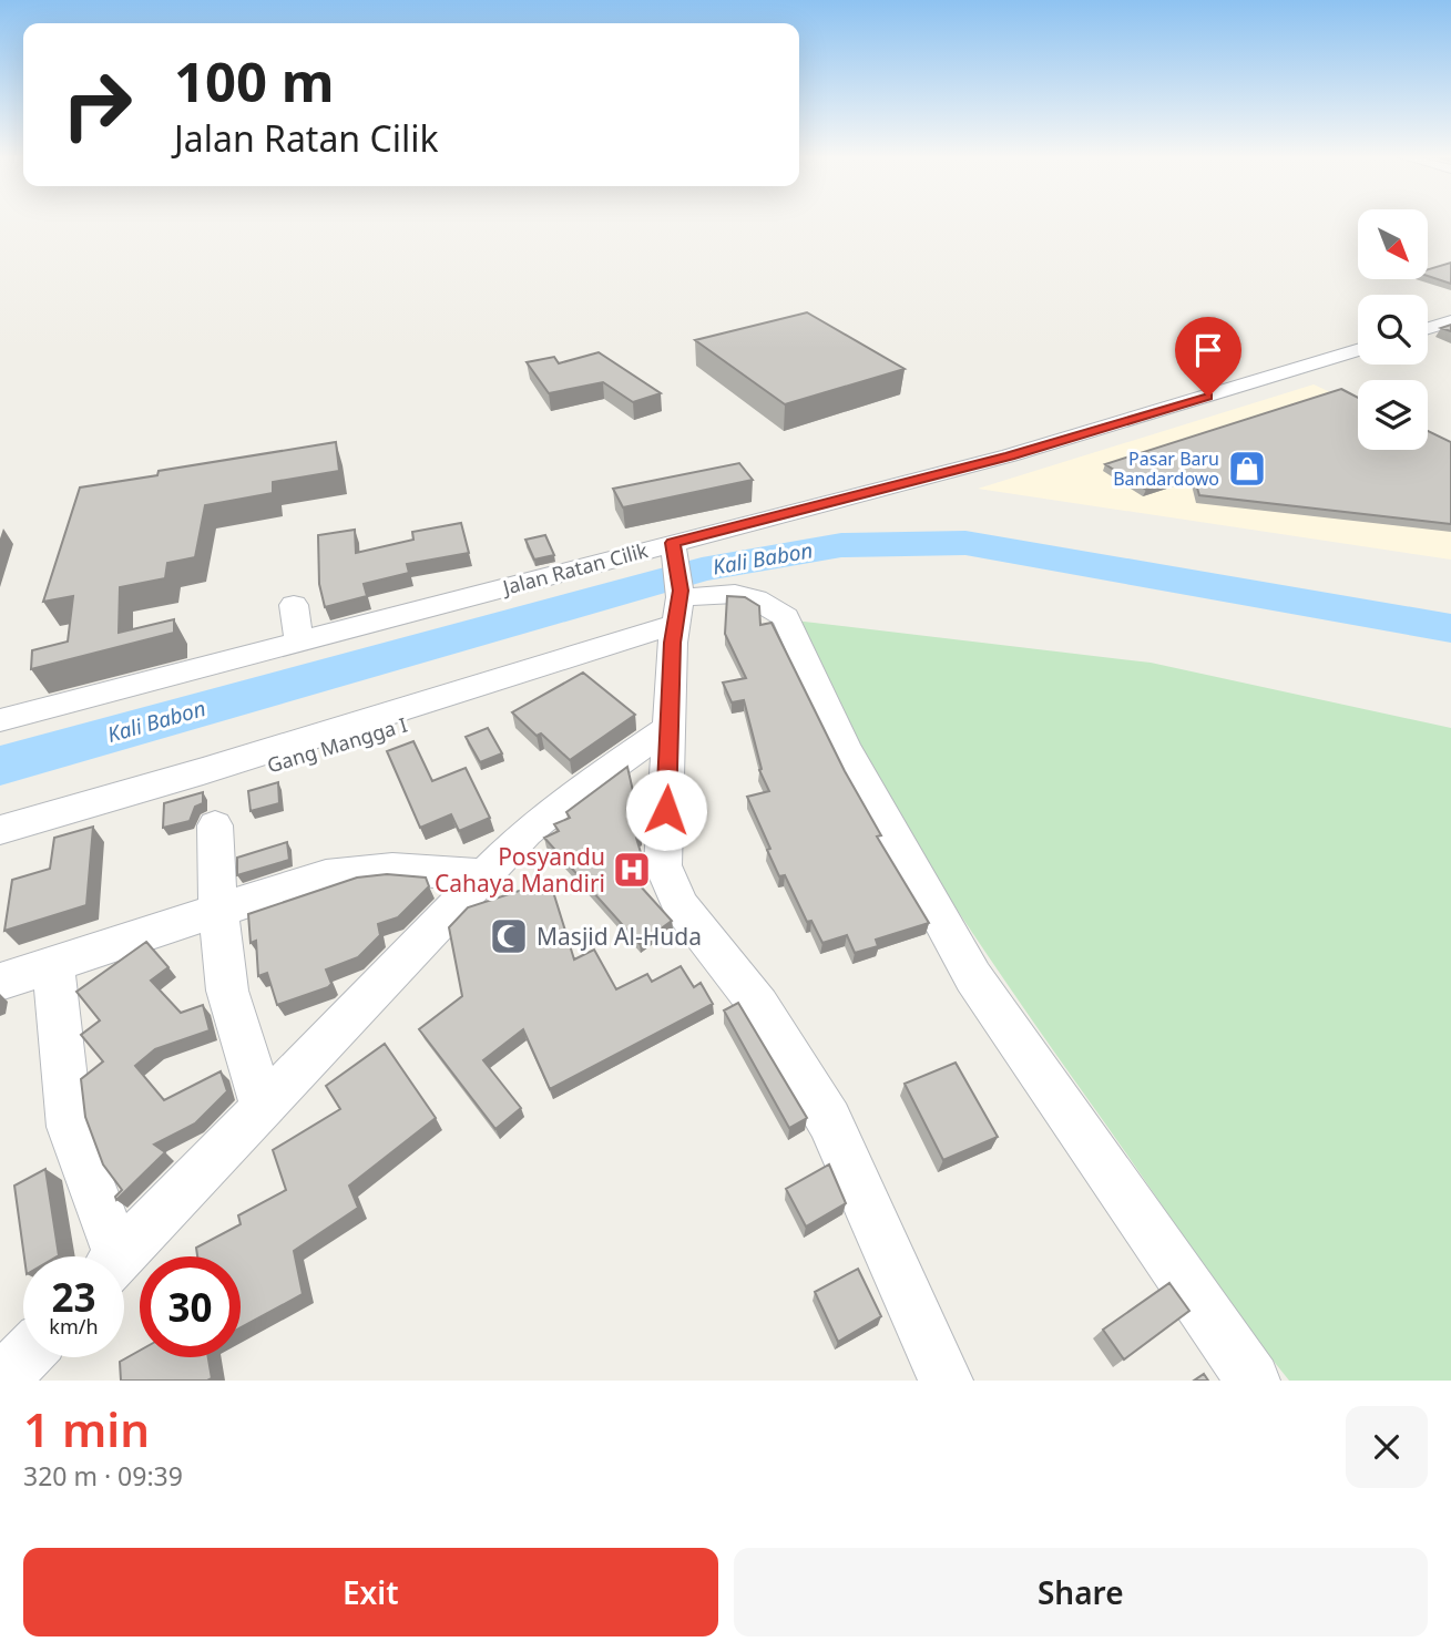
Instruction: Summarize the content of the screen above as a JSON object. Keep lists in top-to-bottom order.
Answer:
{
  "streets": {
    "street": ["Jalan Ratan Cilik", "Gang Mangga I"]
  },
  "crossings": [
    ["Jalan Ratan Cilik", "Gang Mangga I"]
  ],
  "water": ["Kali Babon"],
  "places": {
    "shop": ["Pasar Baru Bandardowo"],
    "hospital": ["Posyandu Cahaya Mandiri"],
    "mosque": ["Masjid Al-Huda"]
  },
  "north": "bottom right",
  "page": {
    "turn": ["100 m", "Jalan Ratan Cilik"],
    "speed": "23 km/h",
    "limit": "30",
    "heading": ["1 min", "320 m · 09:39"],
    "buttons": ["Exit", "Share"]
  }
}
